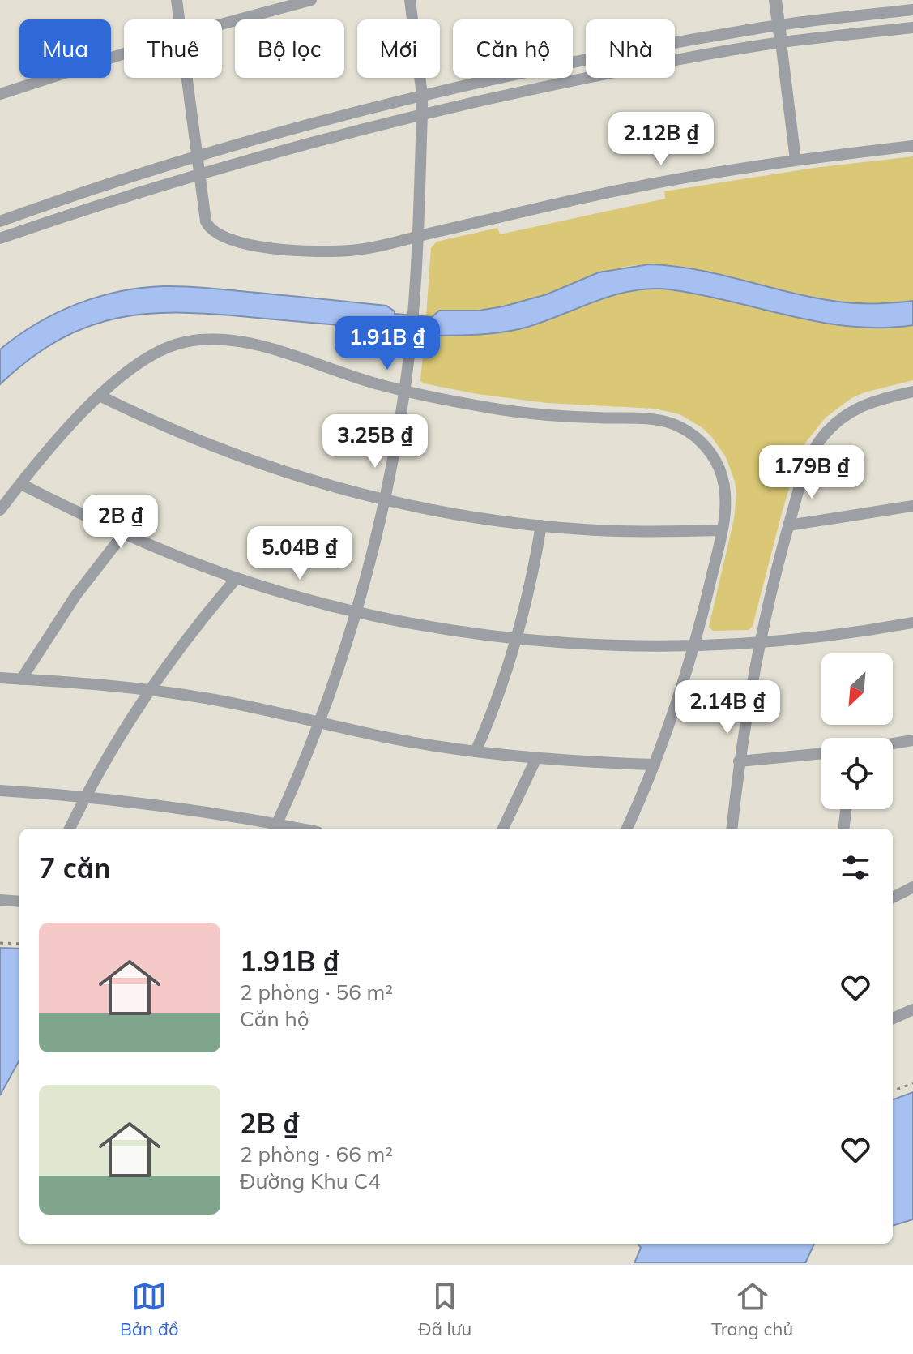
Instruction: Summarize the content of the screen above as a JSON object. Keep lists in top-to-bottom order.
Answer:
{
  "north": "bottom left",
  "page": {
    "chip": [
      "Mua",
      "Thuê",
      "Bộ lọc",
      "Mới",
      "Căn hộ",
      "Nhà"
    ],
    "price": [
      "2.12B ₫",
      "1.91B ₫",
      "3.25B ₫",
      "1.79B ₫",
      "2B ₫",
      "5.04B ₫",
      "2.14B ₫"
    ],
    "heading": "7 căn",
    "list": [
      {
        "name": "1.91B ₫",
        "note": "2 phòng · 56 m² · Căn hộ"
      },
      {
        "name": "2B ₫",
        "note": "2 phòng · 66 m² · Đường Khu C4"
      }
    ],
    "tabs": ["Bản đồ", "Đã lưu", "Trang chủ"]
  }
}
